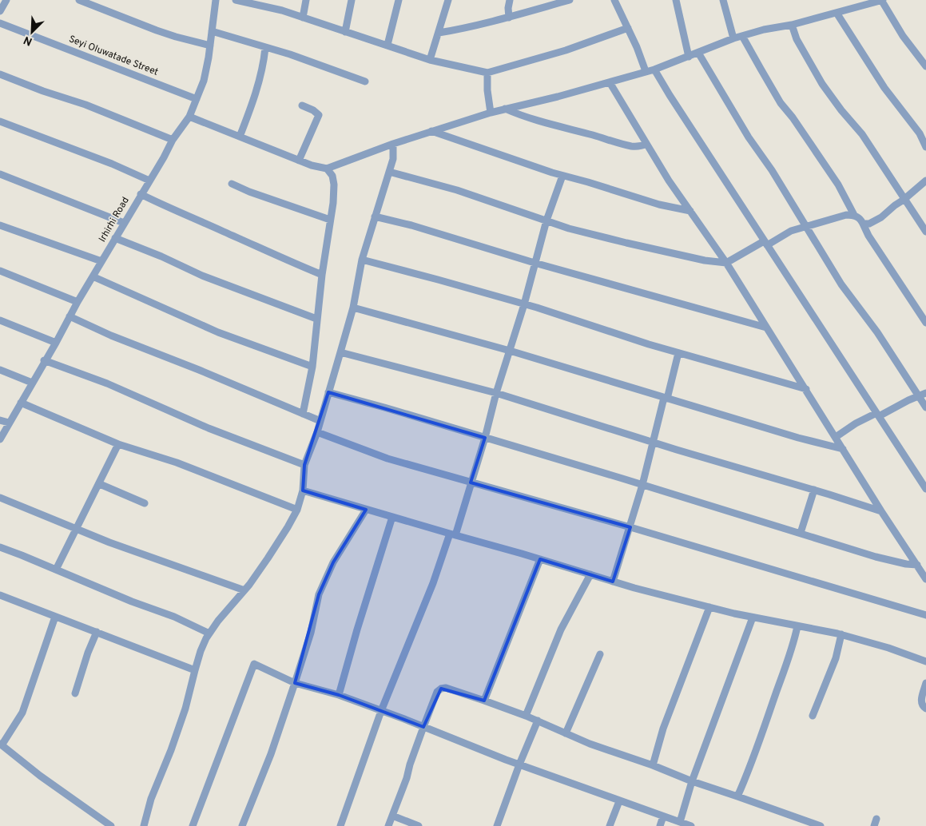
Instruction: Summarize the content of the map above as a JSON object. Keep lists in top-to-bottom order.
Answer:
{
  "streets": {
    "street": ["Seyi Oluwatade Street", "Irhirhi Road"]
  },
  "crossings": [
    ["Seyi Oluwatade Street", "Irhirhi Road"]
  ],
  "north": "bottom left"
}
